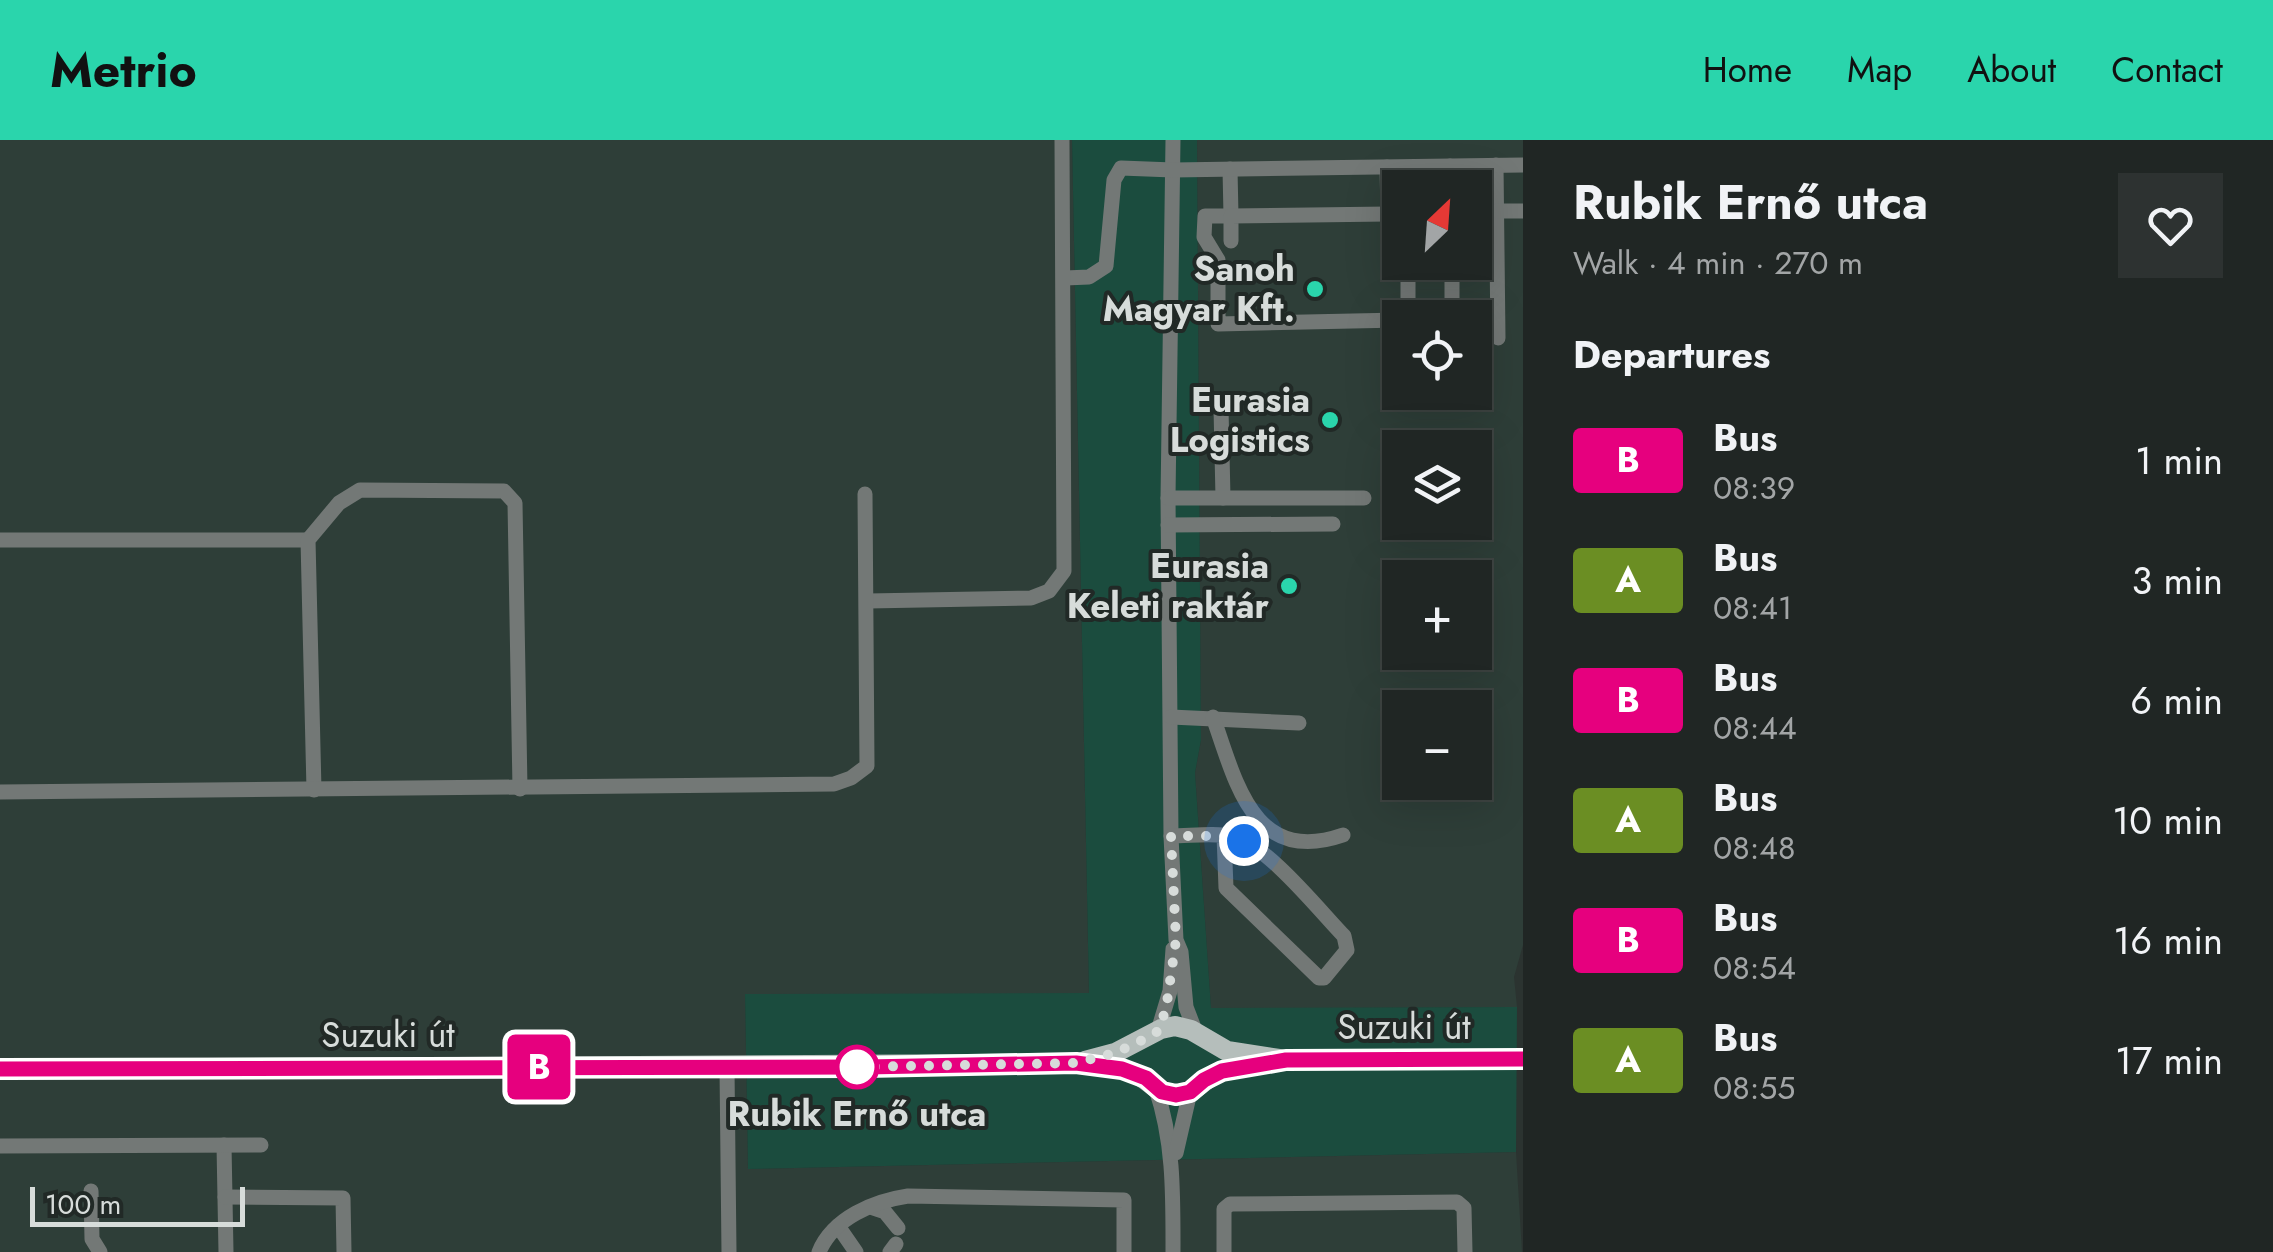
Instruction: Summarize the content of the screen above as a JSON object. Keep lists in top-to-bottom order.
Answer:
{
  "streets": {
    "main road": ["Suzuki út"]
  },
  "places": [
    "Sanoh Magyar Kft.",
    "Eurasia Logistics",
    "Eurasia Keleti raktár",
    "Rubik Ernő utca"
  ],
  "lines": ["bus line B"],
  "scale_bar": "100 m",
  "north": "top right",
  "page": {
    "header": "Metrio",
    "nav": [
      "Home",
      "Map",
      "About",
      "Contact"
    ],
    "on_map": "B",
    "heading": [
      ["Rubik Ernő utca", "Walk · 4 min · 270 m"],
      "Departures"
    ],
    "map_buttons": ["+", "−"],
    "list": [
      {
        "mark": "B",
        "name": "Bus",
        "note": "08:39",
        "value": "1 min"
      },
      {
        "mark": "A",
        "name": "Bus",
        "note": "08:41",
        "value": "3 min"
      },
      {
        "mark": "B",
        "name": "Bus",
        "note": "08:44",
        "value": "6 min"
      },
      {
        "mark": "A",
        "name": "Bus",
        "note": "08:48",
        "value": "10 min"
      },
      {
        "mark": "B",
        "name": "Bus",
        "note": "08:54",
        "value": "16 min"
      },
      {
        "mark": "A",
        "name": "Bus",
        "note": "08:55",
        "value": "17 min"
      }
    ],
    "scale": "100 m"
  }
}
